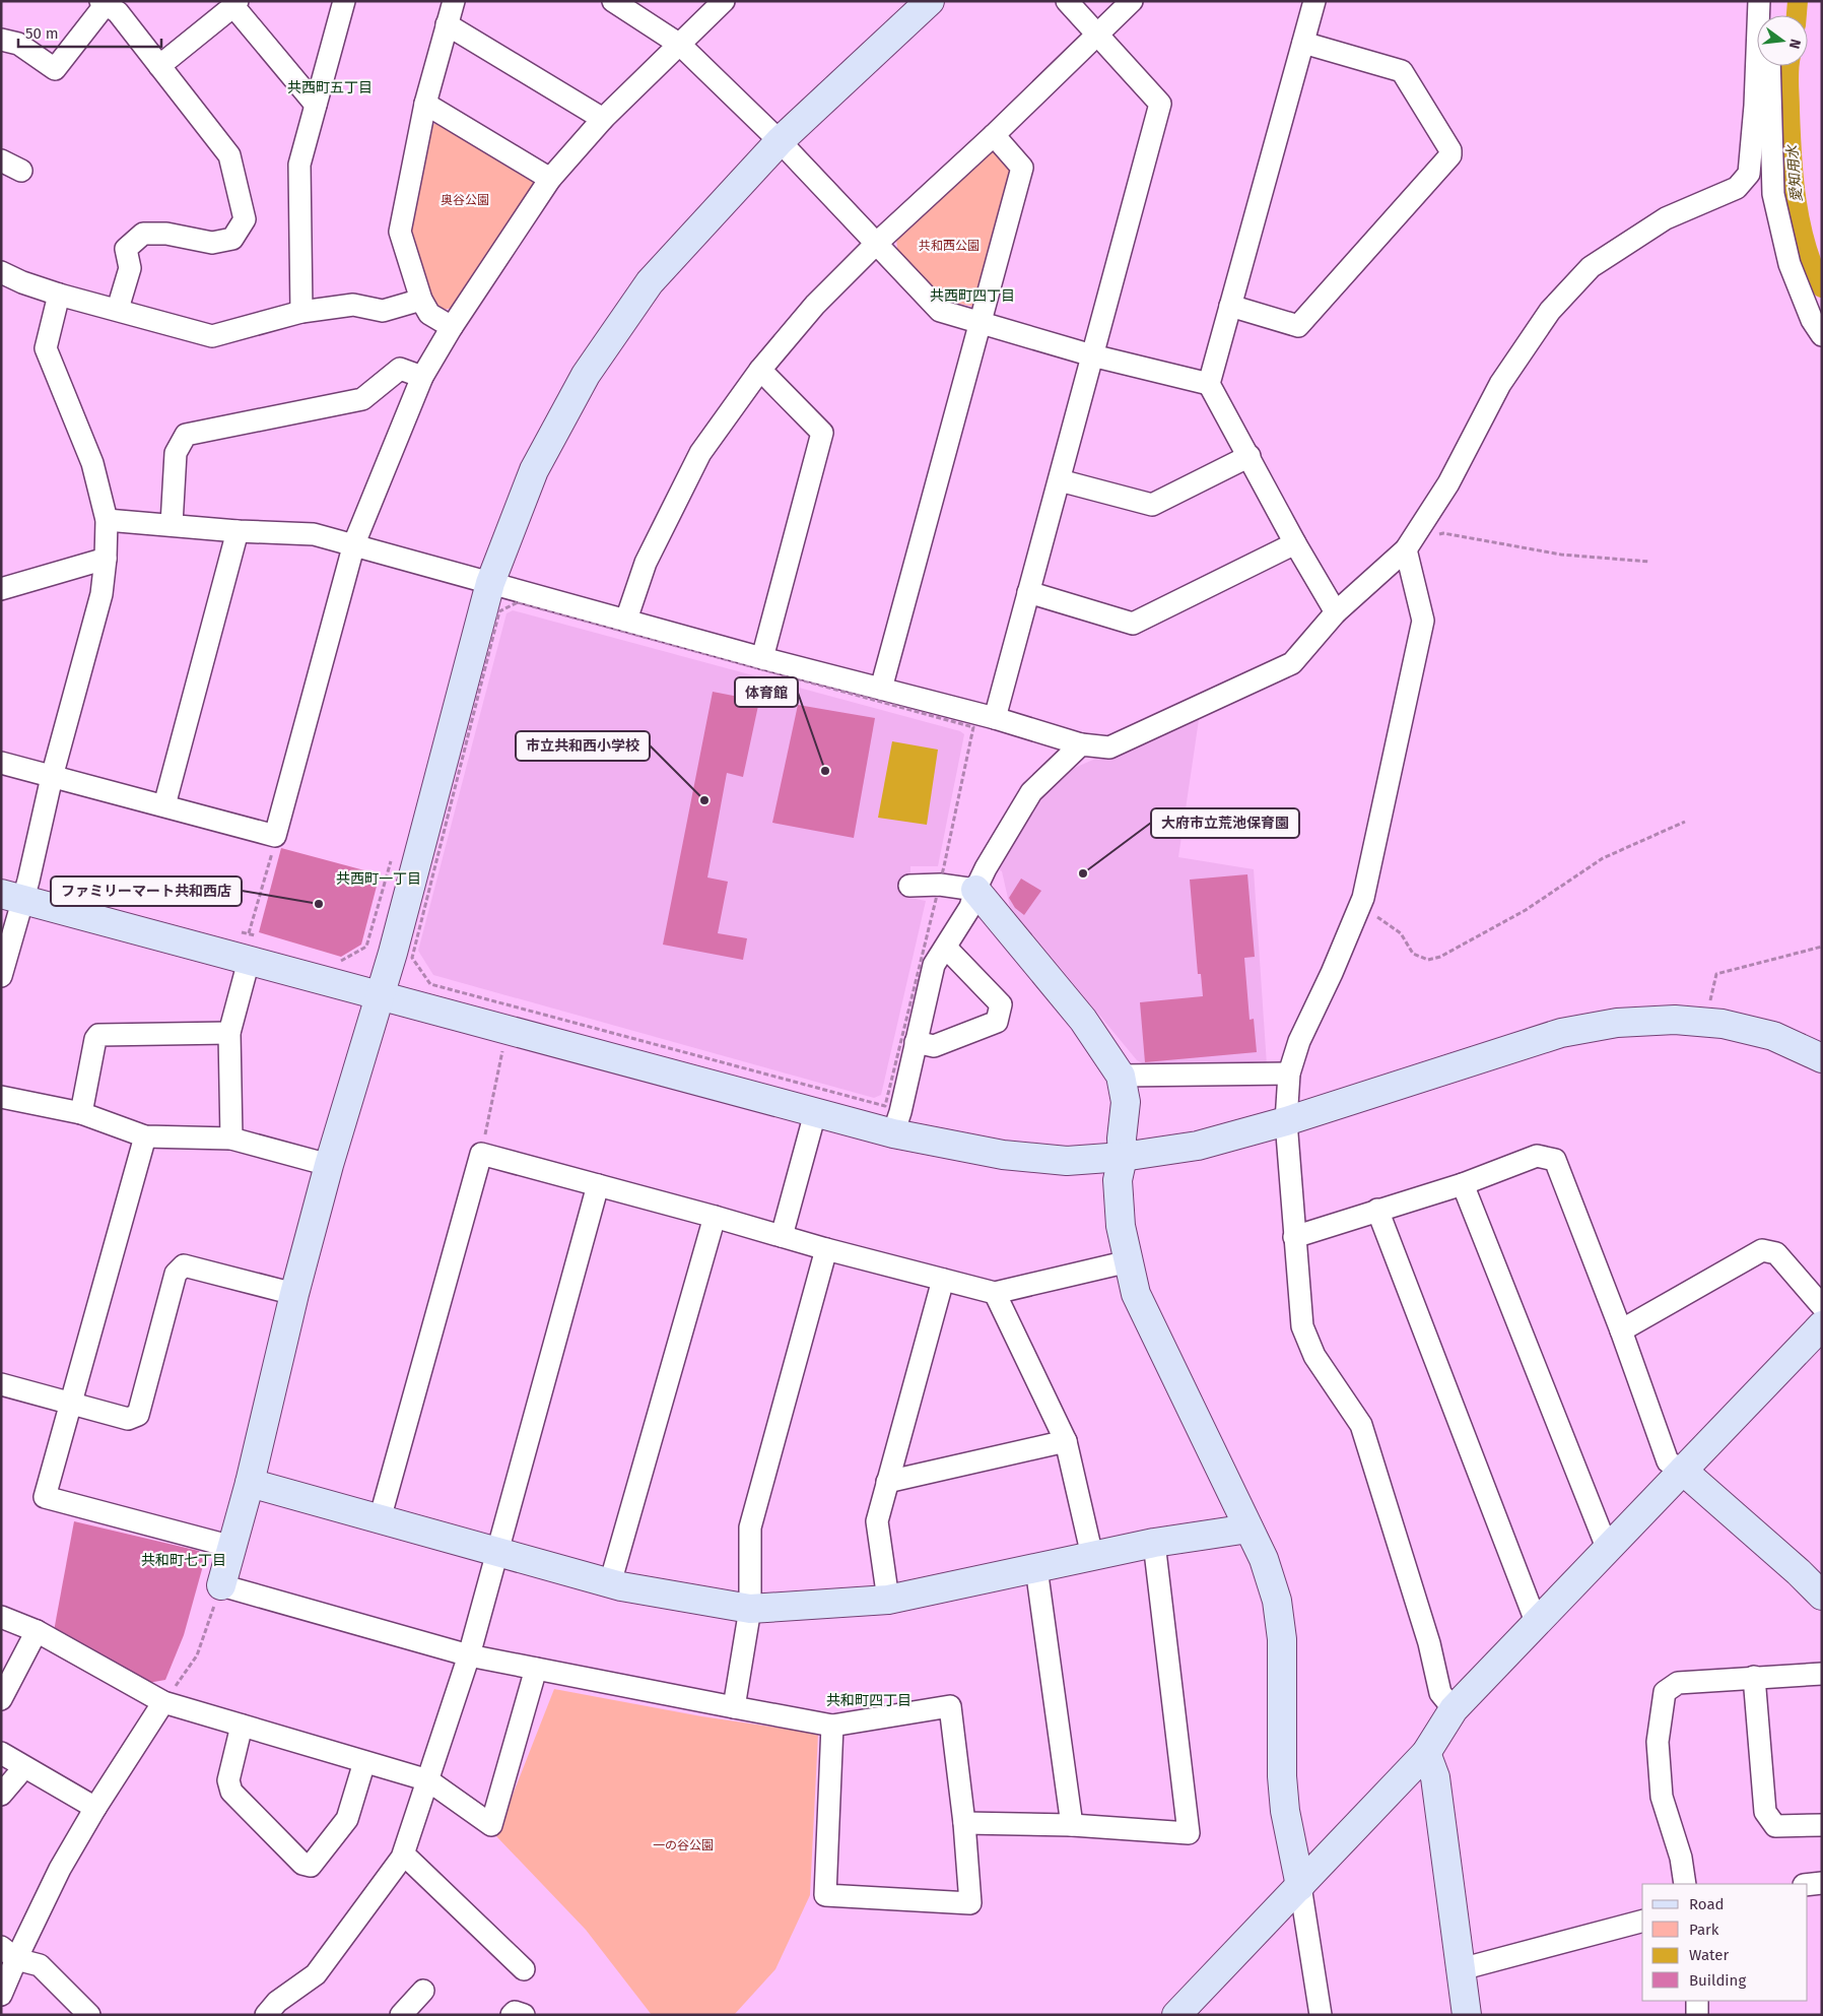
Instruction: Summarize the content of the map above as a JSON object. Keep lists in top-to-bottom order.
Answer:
{
  "districts": [
    "共西町五丁目",
    "共西町四丁目",
    "共西町一丁目",
    "共和町七丁目",
    "共和町四丁目"
  ],
  "water": ["愛知用水"],
  "parks": ["奥谷公園", "共和西公園", "一の谷公園"],
  "places": [
    "体育館",
    "市立共和西小学校",
    "大府市立荒池保育園",
    "ファミリーマート共和西店"
  ],
  "legend": [
    "Road",
    "Park",
    "Water",
    "Building"
  ],
  "scale_bar": "50 m",
  "north": "right"
}
